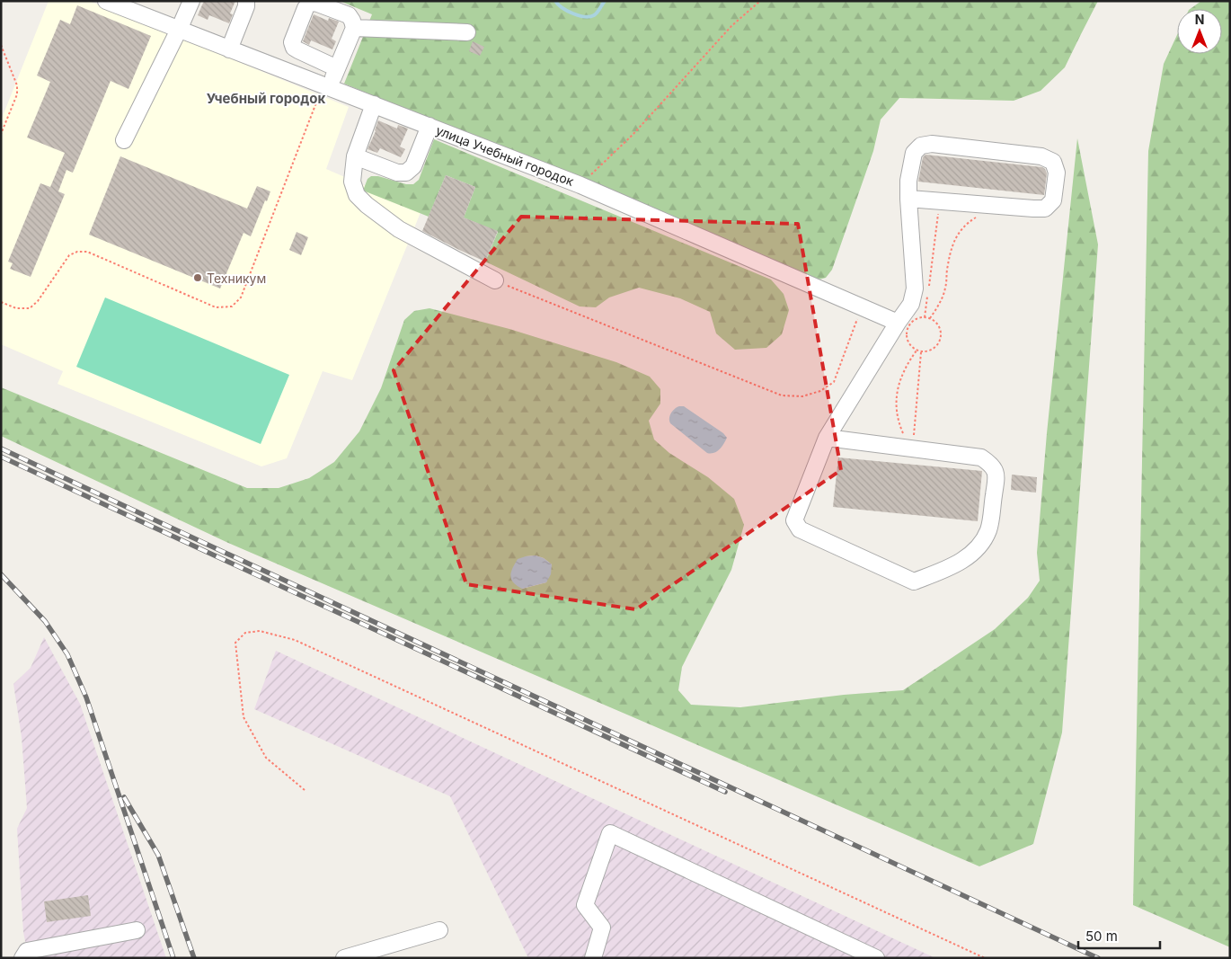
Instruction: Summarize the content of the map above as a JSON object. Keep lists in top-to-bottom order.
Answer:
{
  "streets": {
    "street": ["улица Учебный городок"]
  },
  "districts": ["Учебный городок"],
  "places": ["Техникум"],
  "scale_bar": "50 m",
  "north": "top"
}
